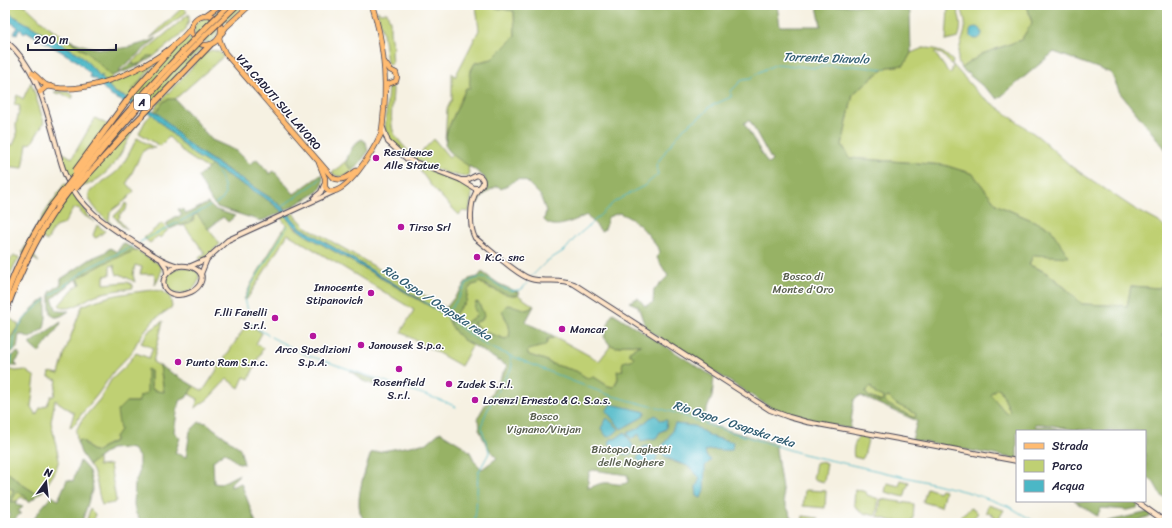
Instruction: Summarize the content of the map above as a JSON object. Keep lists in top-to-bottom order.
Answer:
{
  "streets": {
    "highway": ["A"],
    "main road": ["VIA CADUTI SUL LAVORO"]
  },
  "water": ["Torrente Diavolo", "Rio Ospo / Osapska reka"],
  "parks": ["Bosco di Monte d'Oro", "Bosco Vignano/Vinjan", "Biotopo Laghetti delle Noghere"],
  "places": [
    "Residence Alle Statue",
    "Tirso Srl",
    "K.C. snc",
    "Innocente Stipanovich",
    "F.lli Fanelli S.r.l.",
    "Mancar",
    "Arco Spedizioni S.p.A.",
    "Janousek S.p.a.",
    "Punto Ram S.n.c.",
    "Rosenfield S.r.l.",
    "Zudek S.r.l.",
    "Lorenzi Ernesto & C. S.a.s."
  ],
  "legend": ["Strada", "Parco", "Acqua"],
  "scale_bar": "200 m",
  "north": "top"
}
